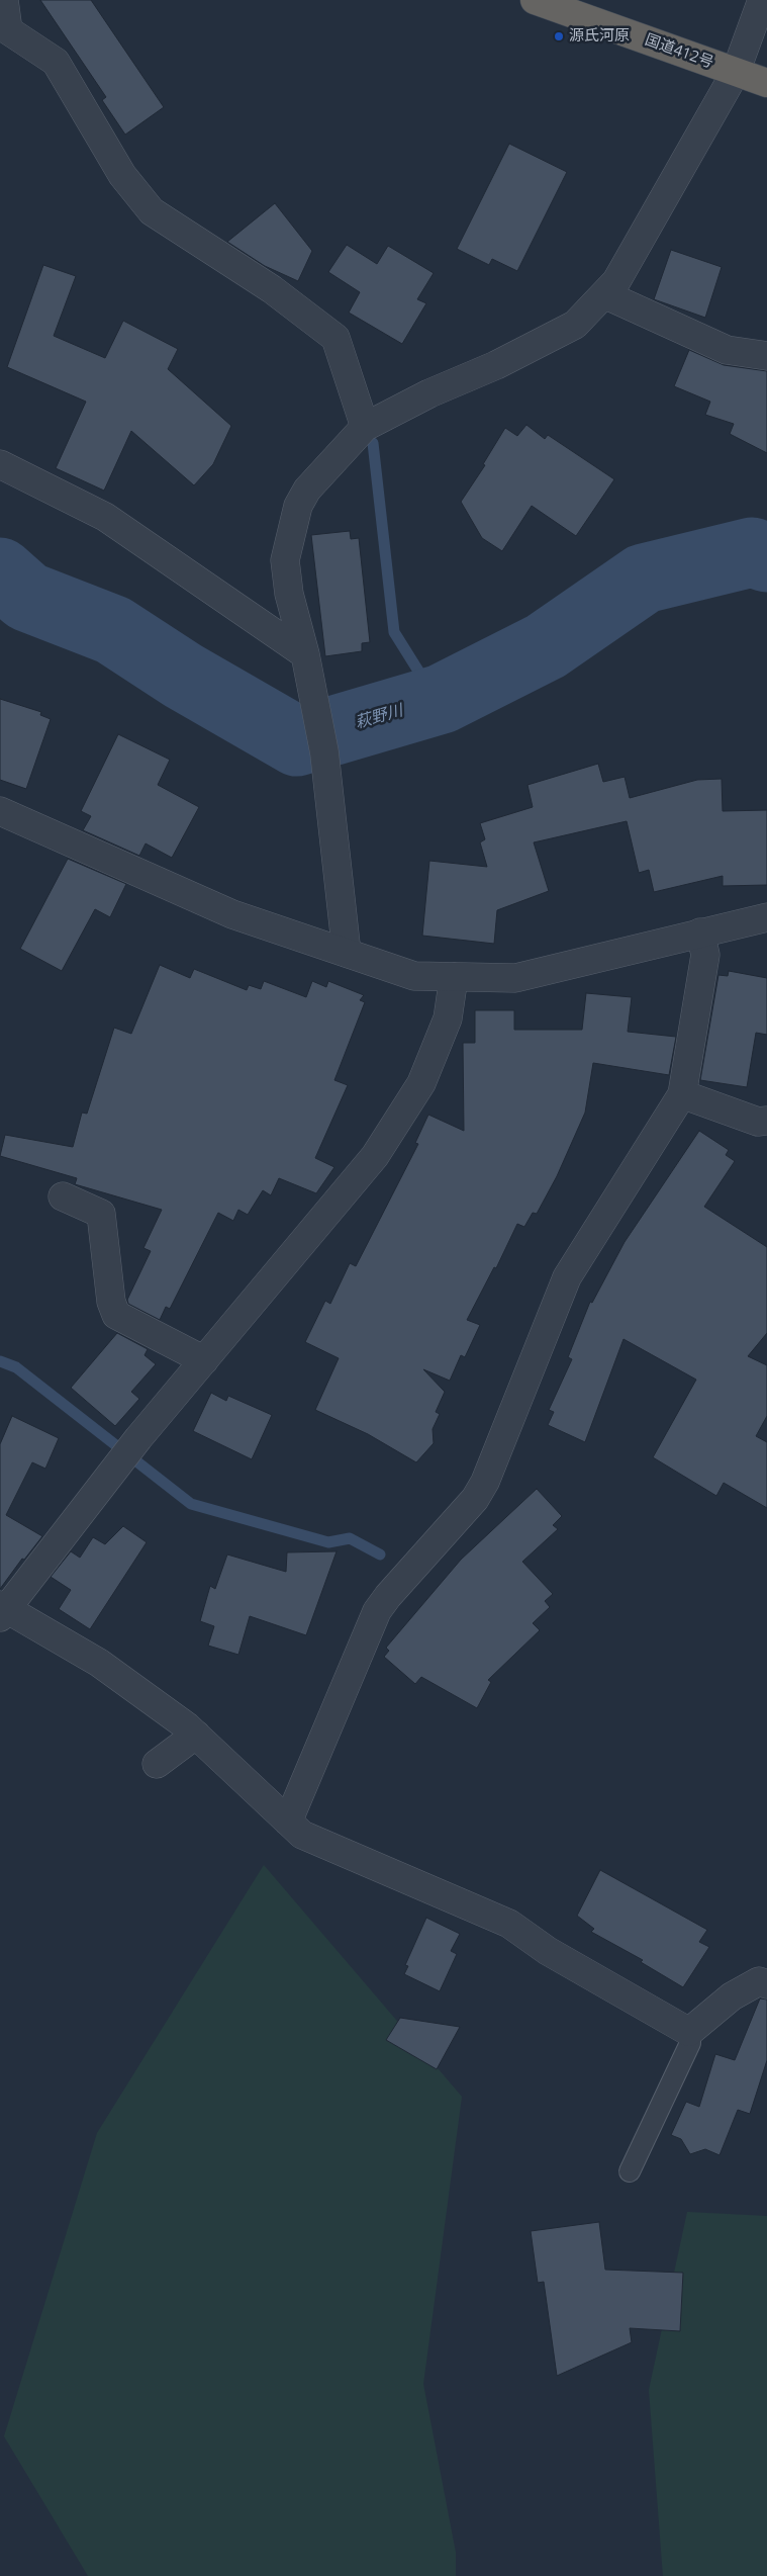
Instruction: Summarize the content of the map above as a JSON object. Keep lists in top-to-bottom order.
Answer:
{
  "streets": {
    "highway": ["国道412号"]
  },
  "water": ["萩野川"],
  "places": ["源氏河原"]
}
